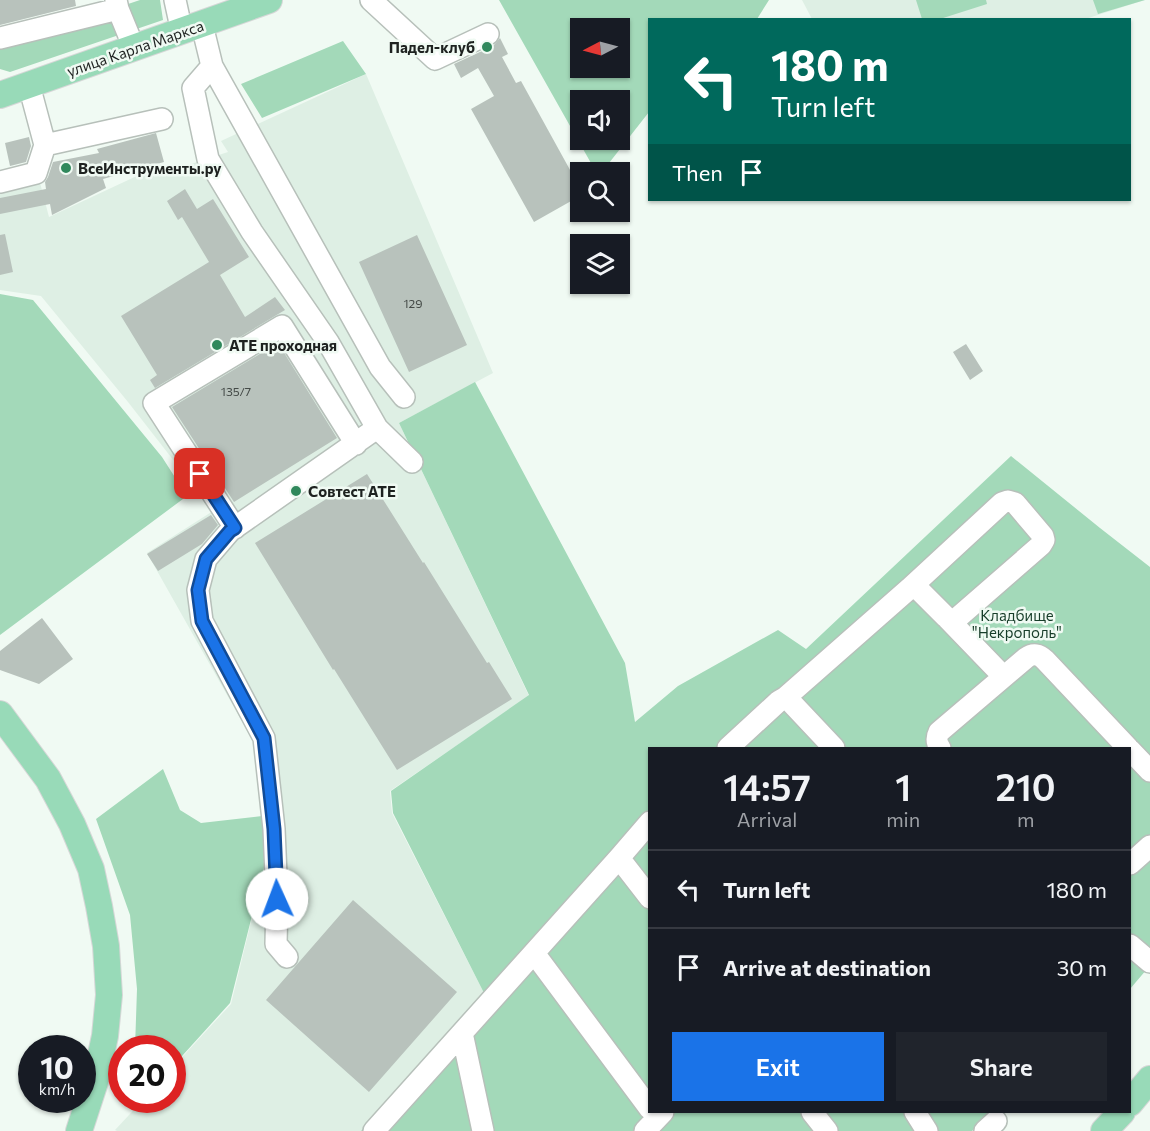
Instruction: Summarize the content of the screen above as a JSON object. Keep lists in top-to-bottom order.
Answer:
{
  "streets": {
    "main road": ["улица Карла Маркса"]
  },
  "parks": ["Кладбище \"Некрополь\""],
  "places": [
    "Падел-клуб",
    "ВсеИнструменты.ру",
    "АТЕ проходная",
    "Совтест АТЕ"
  ],
  "house_numbers": ["129", "135/7"],
  "north": "left",
  "page": {
    "turn": ["180 m", "Turn left"],
    "then": "Then",
    "eta": [
      "14:57",
      "Arrival",
      "1",
      "min",
      "210",
      "m"
    ],
    "list": [
      {
        "name": "Turn left",
        "value": "180 m"
      },
      {
        "name": "Arrive at destination",
        "value": "30 m"
      }
    ],
    "buttons": ["Exit", "Share"],
    "speed": "10 km/h",
    "limit": "20"
  }
}
